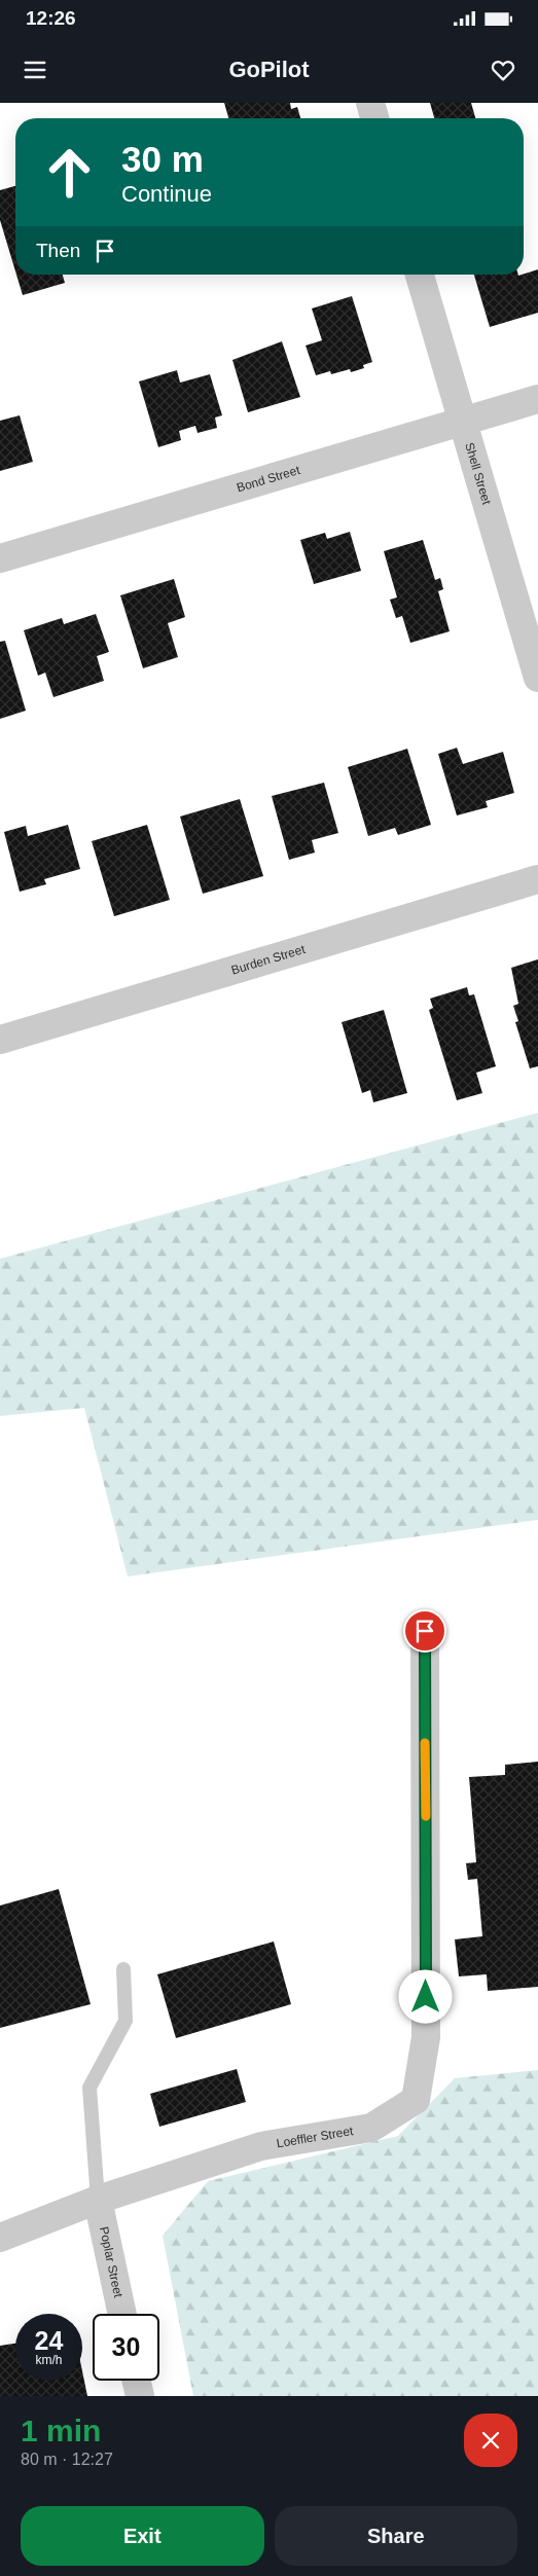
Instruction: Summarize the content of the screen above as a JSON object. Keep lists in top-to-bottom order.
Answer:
{
  "streets": {
    "street": [
      "Shell Street",
      "Bond Street",
      "Burden Street",
      "Loeffler Street",
      "Poplar Street"
    ]
  },
  "crossings": [
    ["Shell Street", "Bond Street"],
    ["Loeffler Street", "Poplar Street"]
  ],
  "page": {
    "status": "12:26",
    "header": "GoPilot",
    "turn": ["30 m", "Continue"],
    "then": "Then",
    "speed": "24 km/h",
    "limit": "30",
    "heading": ["1 min", "80 m · 12:27"],
    "buttons": ["Exit", "Share"]
  }
}
